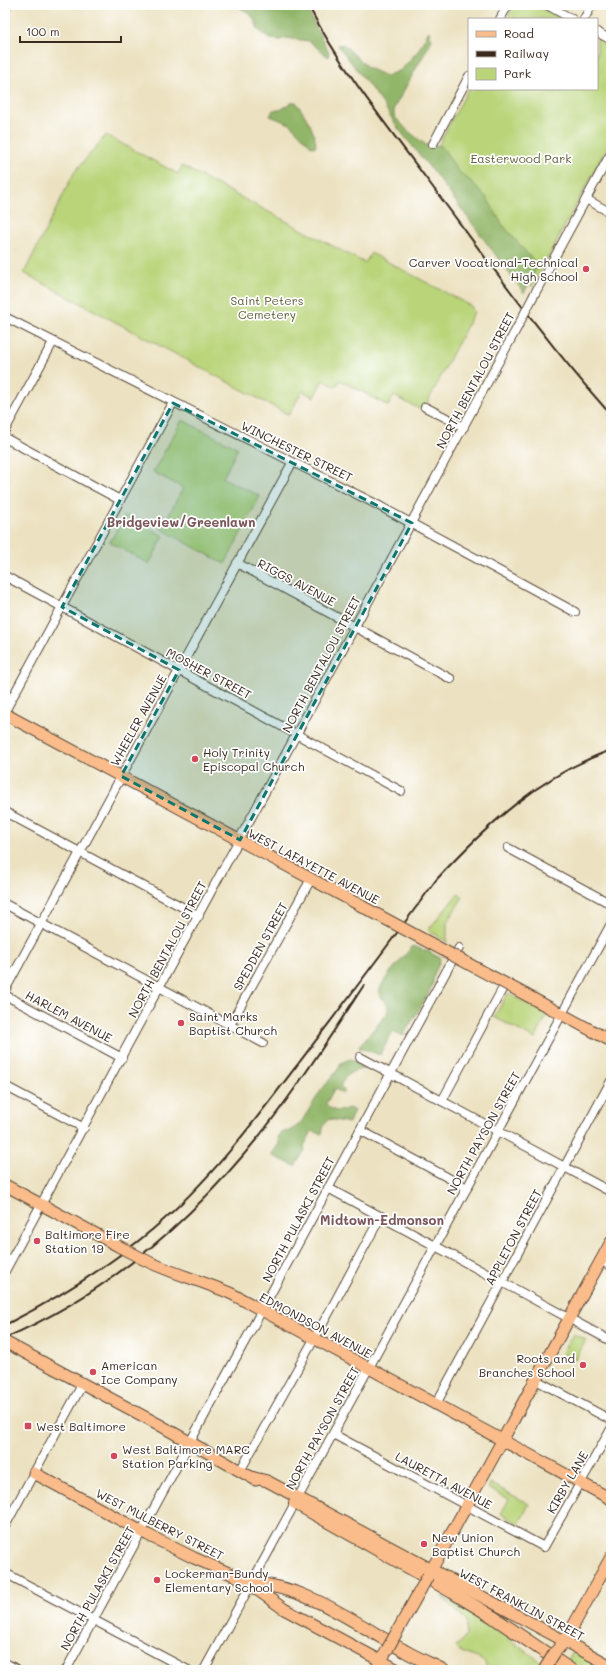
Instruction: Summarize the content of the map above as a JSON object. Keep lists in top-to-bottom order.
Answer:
{
  "streets": {
    "main road": [
      "WEST LAFAYETTE AVENUE",
      "EDMONDSON AVENUE",
      "WEST MULBERRY STREET",
      "WEST FRANKLIN STREET"
    ],
    "street": [
      "NORTH BENTALOU STREET",
      "WINCHESTER STREET",
      "RIGGS AVENUE",
      "MOSHER STREET",
      "WHEELER AVENUE",
      "SPEDDEN STREET",
      "HARLEM AVENUE",
      "NORTH PAYSON STREET",
      "NORTH PULASKI STREET",
      "APPLETON STREET",
      "LAURETTA AVENUE",
      "KIRBY LANE"
    ]
  },
  "crossings": [
    ["NORTH BENTALOU STREET", "WINCHESTER STREET"],
    ["NORTH BENTALOU STREET", "RIGGS AVENUE"],
    ["NORTH BENTALOU STREET", "MOSHER STREET"],
    ["NORTH BENTALOU STREET", "WEST LAFAYETTE AVENUE"],
    ["NORTH BENTALOU STREET", "HARLEM AVENUE"],
    ["NORTH BENTALOU STREET", "EDMONDSON AVENUE"],
    ["WINCHESTER STREET", "WHEELER AVENUE"],
    ["RIGGS AVENUE", "WHEELER AVENUE"],
    ["MOSHER STREET", "WHEELER AVENUE"],
    ["WHEELER AVENUE", "WEST LAFAYETTE AVENUE"],
    ["WEST LAFAYETTE AVENUE", "SPEDDEN STREET"],
    ["WEST LAFAYETTE AVENUE", "NORTH PAYSON STREET"],
    ["NORTH PAYSON STREET", "EDMONDSON AVENUE"],
    ["NORTH PAYSON STREET", "LAURETTA AVENUE"],
    ["NORTH PAYSON STREET", "WEST MULBERRY STREET"],
    ["NORTH PAYSON STREET", "WEST FRANKLIN STREET"],
    ["NORTH PULASKI STREET", "EDMONDSON AVENUE"],
    ["NORTH PULASKI STREET", "WEST MULBERRY STREET"],
    ["NORTH PULASKI STREET", "WEST FRANKLIN STREET"],
    ["APPLETON STREET", "EDMONDSON AVENUE"],
    ["EDMONDSON AVENUE", "KIRBY LANE"],
    ["LAURETTA AVENUE", "KIRBY LANE"]
  ],
  "districts": ["Bridgeview/Greenlawn", "Midtown-Edmonson"],
  "parks": ["Easterwood Park", "Saint Peters Cemetery"],
  "places": {
    "other": [
      "Carver Vocational-Technical High School",
      "Holy Trinity Episcopal Church",
      "Saint Marks Baptist Church",
      "Baltimore Fire Station 19",
      "Roots and Branches School",
      "American Ice Company",
      "West Baltimore MARC Station Parking",
      "New Union Baptist Church",
      "Lockerman-Bundy Elementary School"
    ],
    "transit": ["West Baltimore"]
  },
  "legend": ["Road", "Railway", "Park"],
  "scale_bar": "100 m"
}
